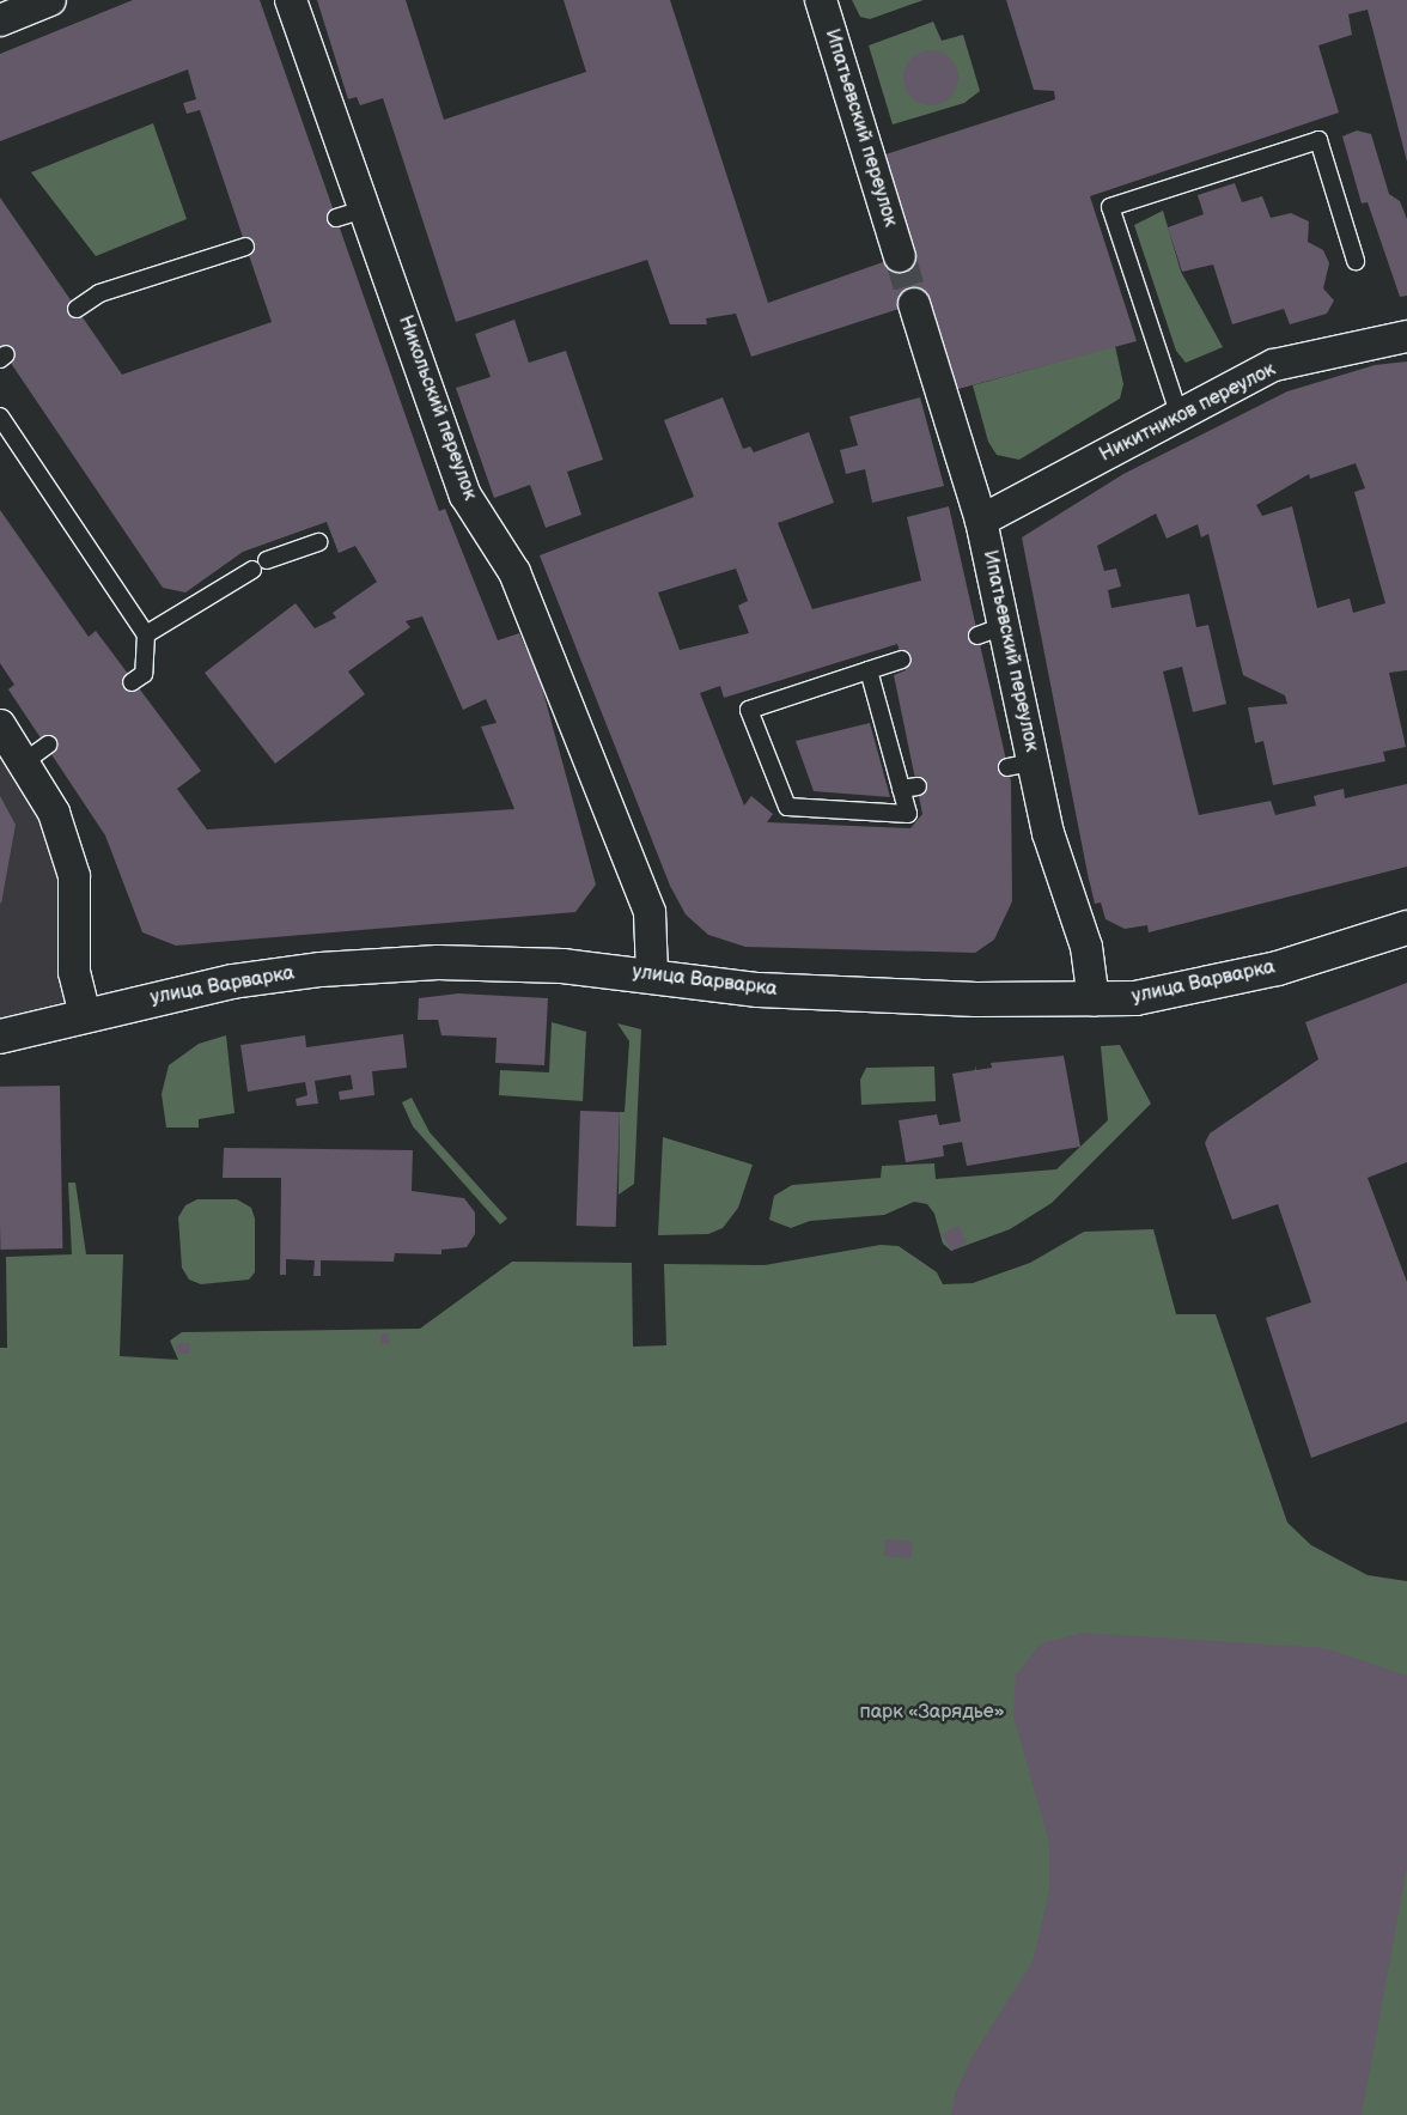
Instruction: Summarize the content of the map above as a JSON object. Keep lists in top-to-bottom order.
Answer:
{
  "streets": {
    "street": [
      "Ипатьевский переулок",
      "Никольский переулок",
      "Никитников переулок",
      "улица Варварка"
    ]
  },
  "crossings": [
    ["Ипатьевский переулок", "Никитников переулок"],
    ["Ипатьевский переулок", "улица Варварка"],
    ["Никольский переулок", "улица Варварка"]
  ],
  "parks": ["парк «Зарядье»"]
}
